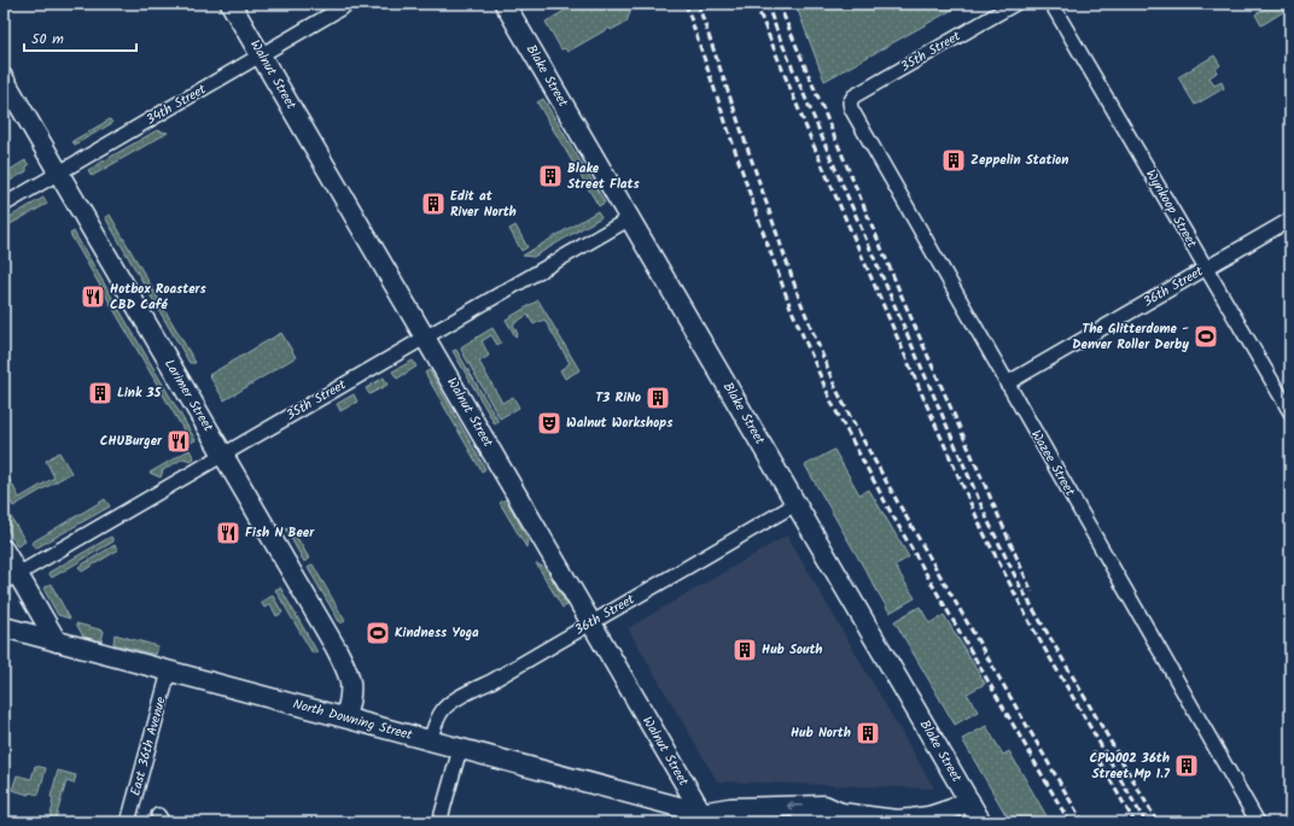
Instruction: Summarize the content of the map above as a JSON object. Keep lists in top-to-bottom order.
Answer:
{
  "streets": {
    "street": [
      "35th Street",
      "Walnut Street",
      "Blake Street",
      "34th Street",
      "Wynkoop Street",
      "36th Street",
      "Larimer Street",
      "Wazee Street",
      "North Downing Street",
      "East 36th Avenue"
    ]
  },
  "crossings": [
    ["35th Street", "Walnut Street"],
    ["35th Street", "Blake Street"],
    ["35th Street", "Larimer Street"],
    ["35th Street", "Wazee Street"],
    ["Walnut Street", "34th Street"],
    ["Walnut Street", "36th Street"],
    ["Walnut Street", "North Downing Street"],
    ["Blake Street", "36th Street"],
    ["Blake Street", "North Downing Street"],
    ["34th Street", "Larimer Street"],
    ["Wynkoop Street", "36th Street"],
    ["36th Street", "Wazee Street"],
    ["36th Street", "North Downing Street"],
    ["Larimer Street", "North Downing Street"],
    ["North Downing Street", "East 36th Avenue"]
  ],
  "places": {
    "building": [
      "Zeppelin Station",
      "Blake Street Flats",
      "Edit at River North",
      "Link 35",
      "T3 RiNo",
      "Hub South",
      "Hub North",
      "CPW002 36th Street Mp 1.7"
    ],
    "restaurant": ["Hotbox Roasters CBD Café", "CHUBurger", "Fish N Beer"],
    "sports": ["The Glitterdome - Denver Roller Derby", "Kindness Yoga"],
    "theatre": ["Walnut Workshops"]
  },
  "scale_bar": "50 m"
}
